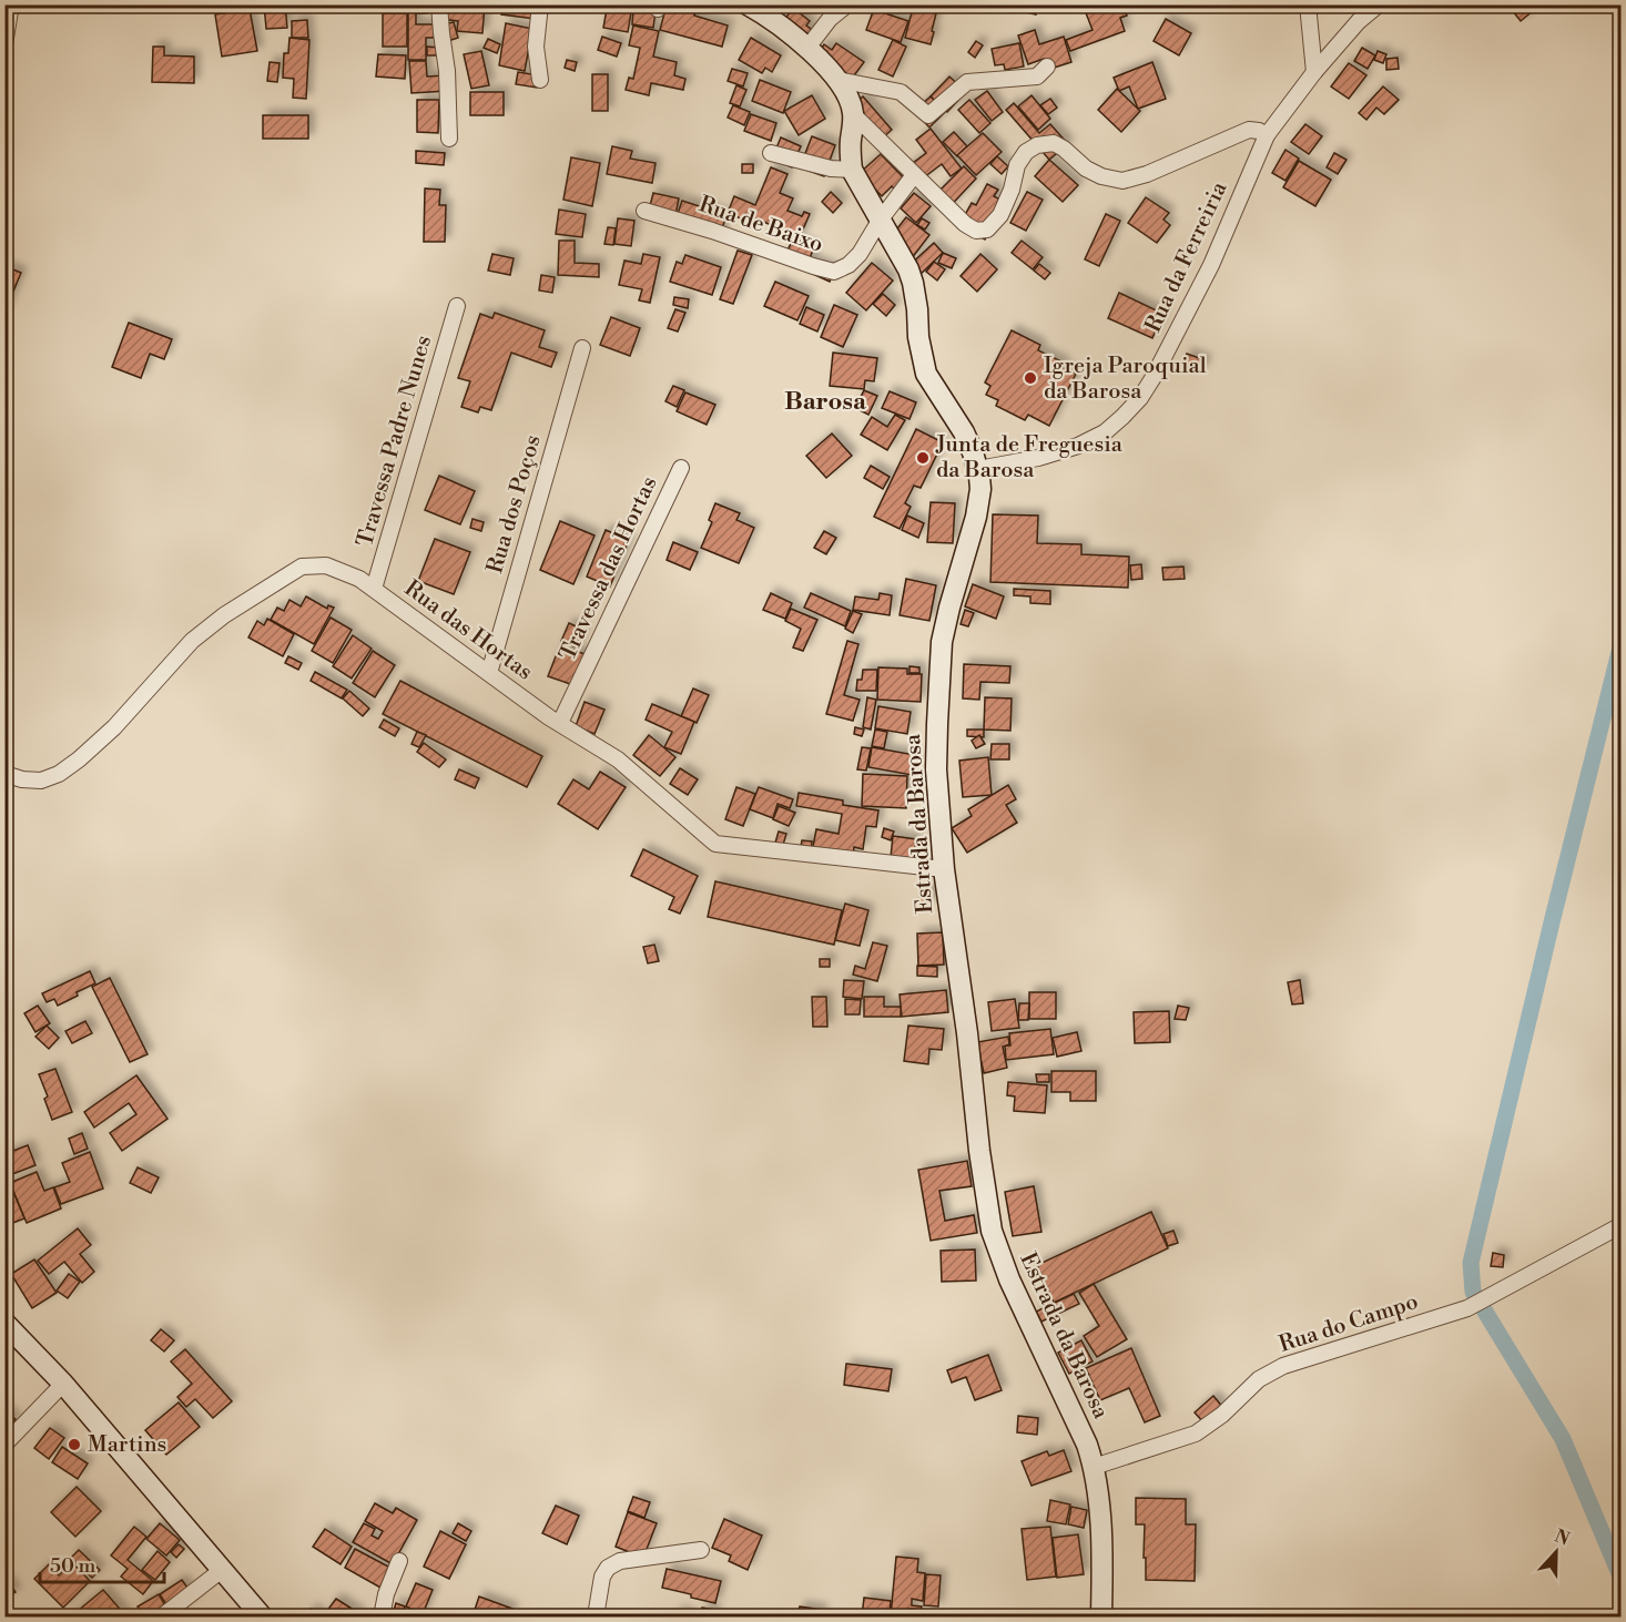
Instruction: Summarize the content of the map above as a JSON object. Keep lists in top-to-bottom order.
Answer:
{
  "streets": {
    "street": [
      "Rua de Baixo",
      "Rua da Ferreiria",
      "Travessa Padre Nunes",
      "Rua dos Poços",
      "Travessa das Hortas",
      "Rua das Hortas",
      "Estrada da Barosa",
      "Rua do Campo"
    ]
  },
  "crossings": [
    ["Rua de Baixo", "Estrada da Barosa"],
    ["Rua da Ferreiria", "Estrada da Barosa"],
    ["Travessa Padre Nunes", "Rua das Hortas"],
    ["Rua dos Poços", "Rua das Hortas"],
    ["Travessa das Hortas", "Rua das Hortas"],
    ["Rua das Hortas", "Estrada da Barosa"],
    ["Estrada da Barosa", "Rua do Campo"]
  ],
  "districts": ["Barosa"],
  "places": ["Igreja Paroquial da Barosa", "Junta de Freguesia da Barosa", "Martins"],
  "scale_bar": "50 m",
  "north": "top"
}
